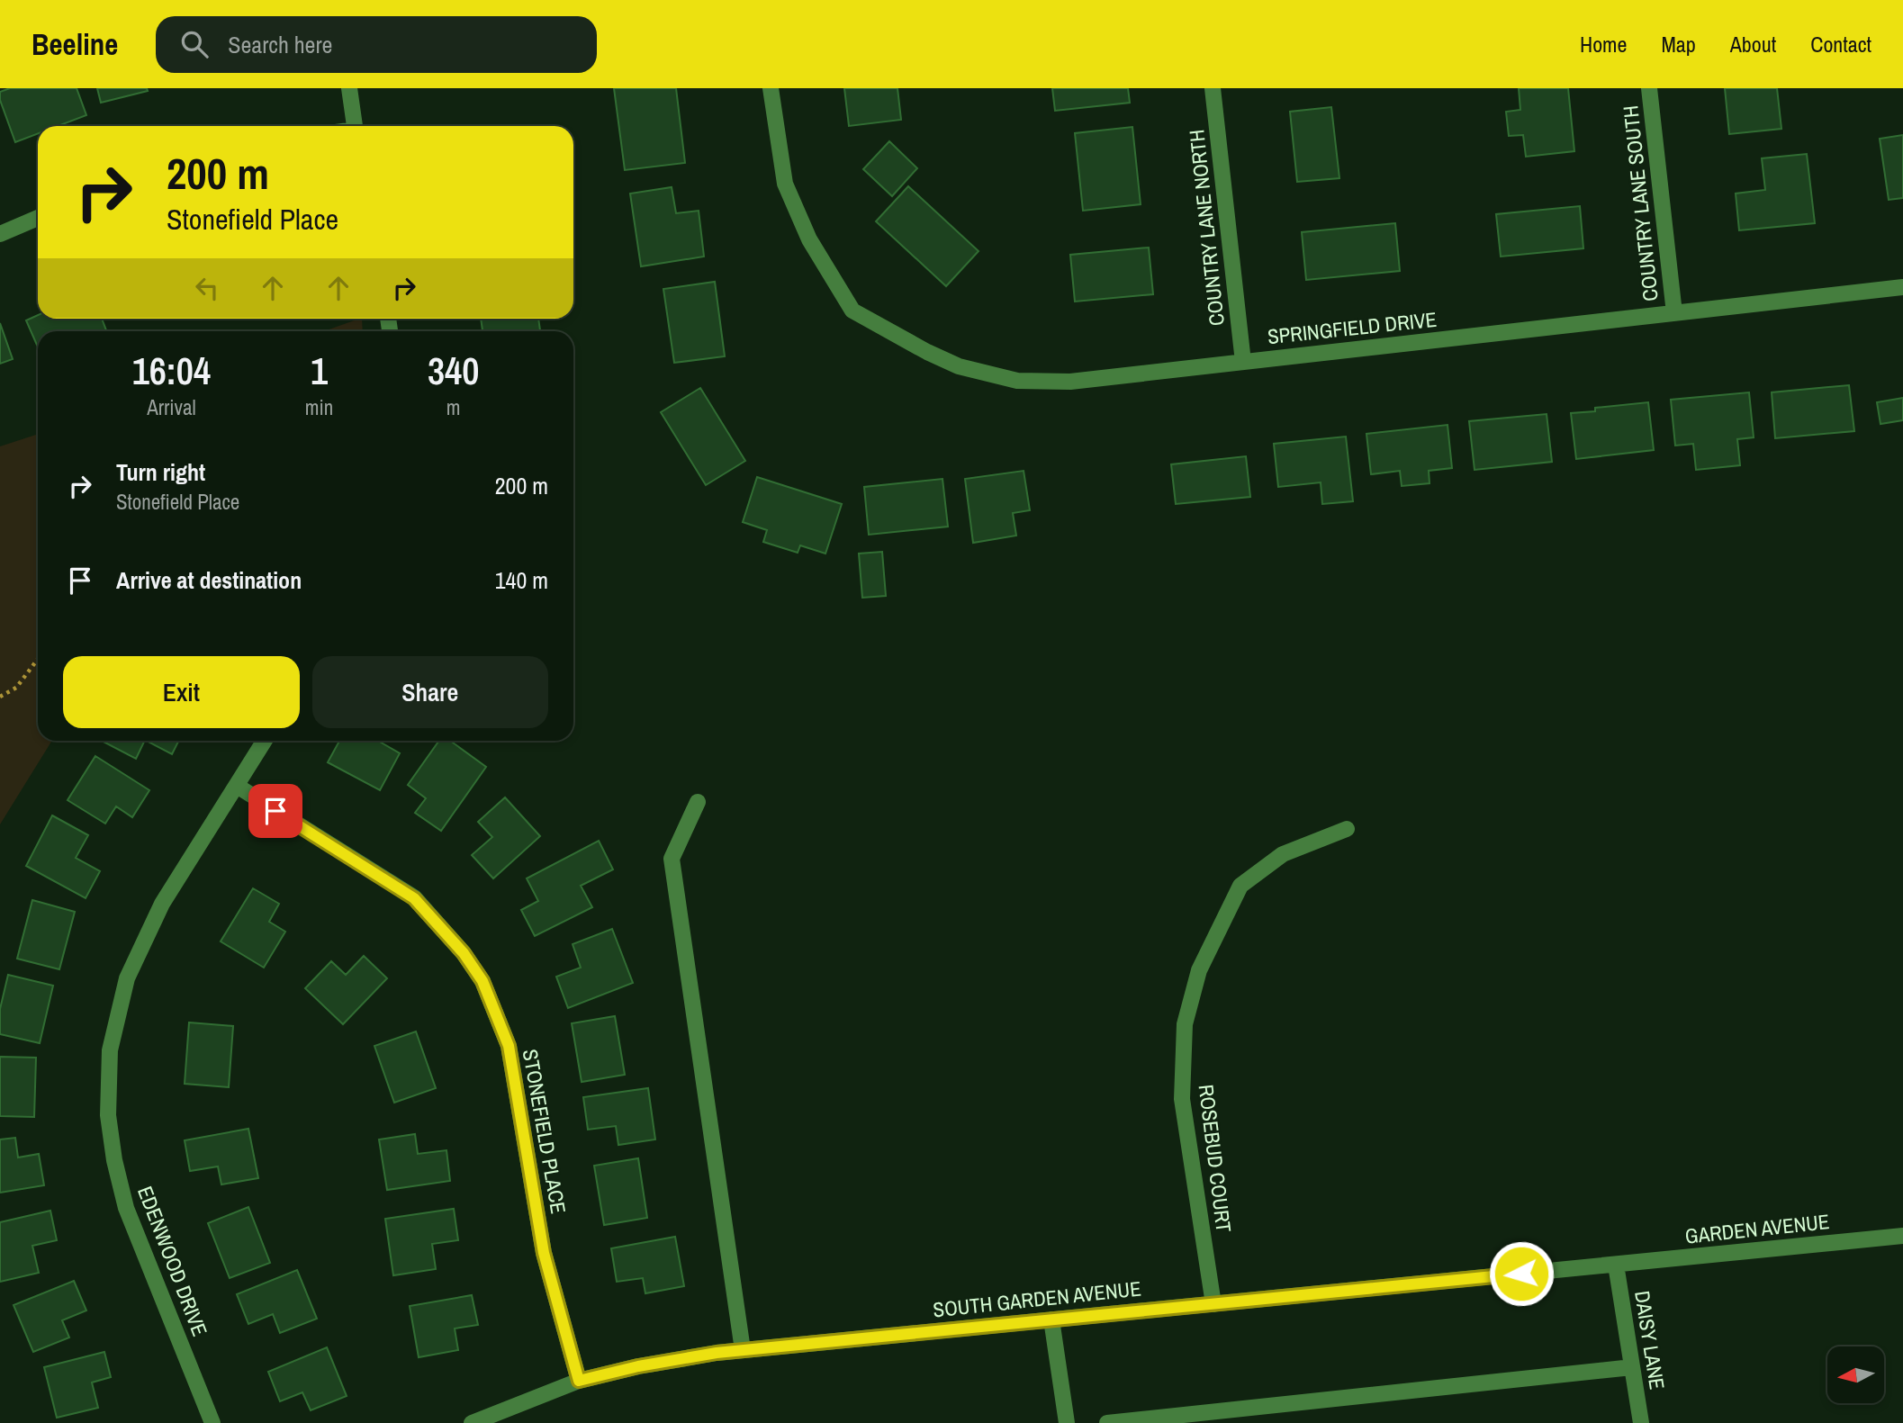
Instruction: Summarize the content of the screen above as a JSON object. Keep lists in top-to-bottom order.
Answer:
{
  "streets": {
    "street": [
      "COUNTRY LANE SOUTH",
      "COUNTRY LANE NORTH",
      "SPRINGFIELD DRIVE",
      "STONEFIELD PLACE",
      "ROSEBUD COURT",
      "GARDEN AVENUE",
      "EDENWOOD DRIVE",
      "SOUTH GARDEN AVENUE",
      "DAISY LANE"
    ]
  },
  "crossings": [
    ["COUNTRY LANE SOUTH", "SPRINGFIELD DRIVE"],
    ["COUNTRY LANE NORTH", "SPRINGFIELD DRIVE"],
    ["STONEFIELD PLACE", "EDENWOOD DRIVE"],
    ["STONEFIELD PLACE", "SOUTH GARDEN AVENUE"],
    ["ROSEBUD COURT", "SOUTH GARDEN AVENUE"],
    ["GARDEN AVENUE", "SOUTH GARDEN AVENUE"],
    ["GARDEN AVENUE", "DAISY LANE"],
    ["SOUTH GARDEN AVENUE", "DAISY LANE"]
  ],
  "north": "left",
  "page": {
    "header": "Beeline",
    "search": "Search here",
    "nav": [
      "Home",
      "Map",
      "About",
      "Contact"
    ],
    "turn": ["200 m", "Stonefield Place"],
    "eta": [
      "16:04",
      "Arrival",
      "1",
      "min",
      "340",
      "m"
    ],
    "list": [
      {
        "name": "Turn right",
        "note": "Stonefield Place",
        "value": "200 m"
      },
      {
        "name": "Arrive at destination",
        "value": "140 m"
      }
    ],
    "buttons": ["Exit", "Share"]
  }
}
